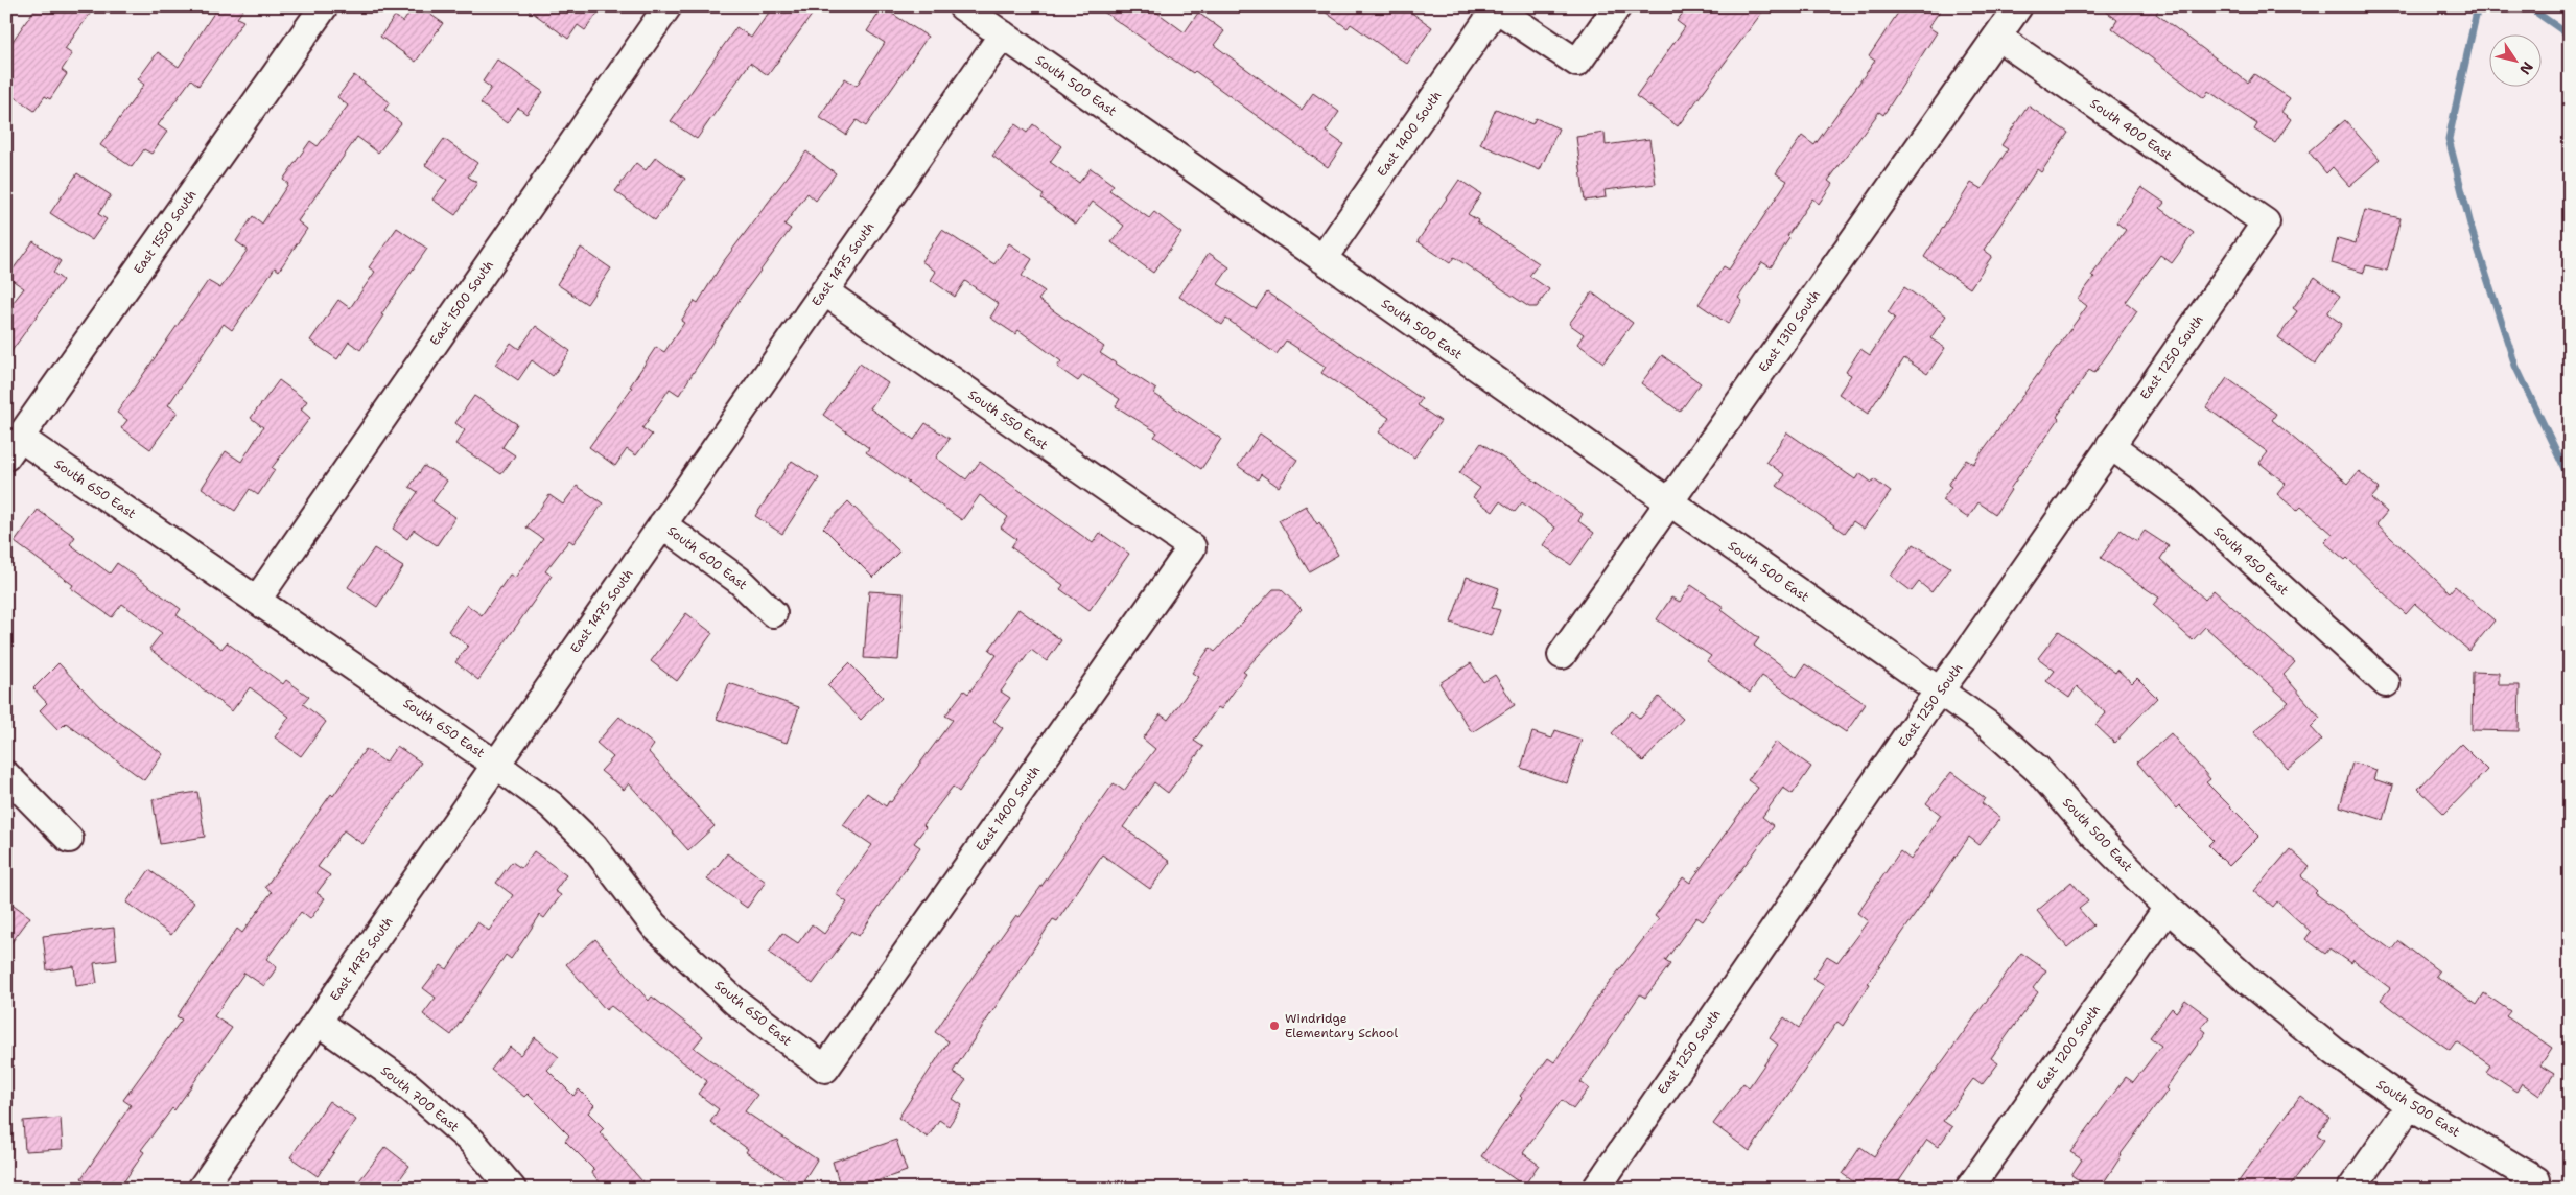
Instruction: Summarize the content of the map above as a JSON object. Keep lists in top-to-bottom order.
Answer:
{
  "streets": {
    "street": [
      "South 500 East",
      "South 400 East",
      "East 1400 South",
      "East 1550 South",
      "East 1475 South",
      "East 1500 South",
      "East 1310 South",
      "East 1250 South",
      "South 550 East",
      "South 650 East",
      "South 600 East",
      "South 450 East",
      "East 1200 South",
      "South 700 East"
    ]
  },
  "crossings": [
    ["South 500 East", "East 1400 South"],
    ["South 500 East", "East 1475 South"],
    ["South 500 East", "East 1310 South"],
    ["South 500 East", "East 1250 South"],
    ["South 500 East", "East 1200 South"],
    ["South 400 East", "East 1310 South"],
    ["South 400 East", "East 1250 South"],
    ["East 1400 South", "South 550 East"],
    ["East 1400 South", "South 650 East"],
    ["East 1550 South", "South 650 East"],
    ["East 1475 South", "South 550 East"],
    ["East 1475 South", "South 650 East"],
    ["East 1475 South", "South 600 East"],
    ["East 1475 South", "South 700 East"],
    ["East 1500 South", "South 650 East"],
    ["East 1250 South", "South 450 East"]
  ],
  "places": ["Windridge Elementary School"],
  "north": "bottom right"
}
